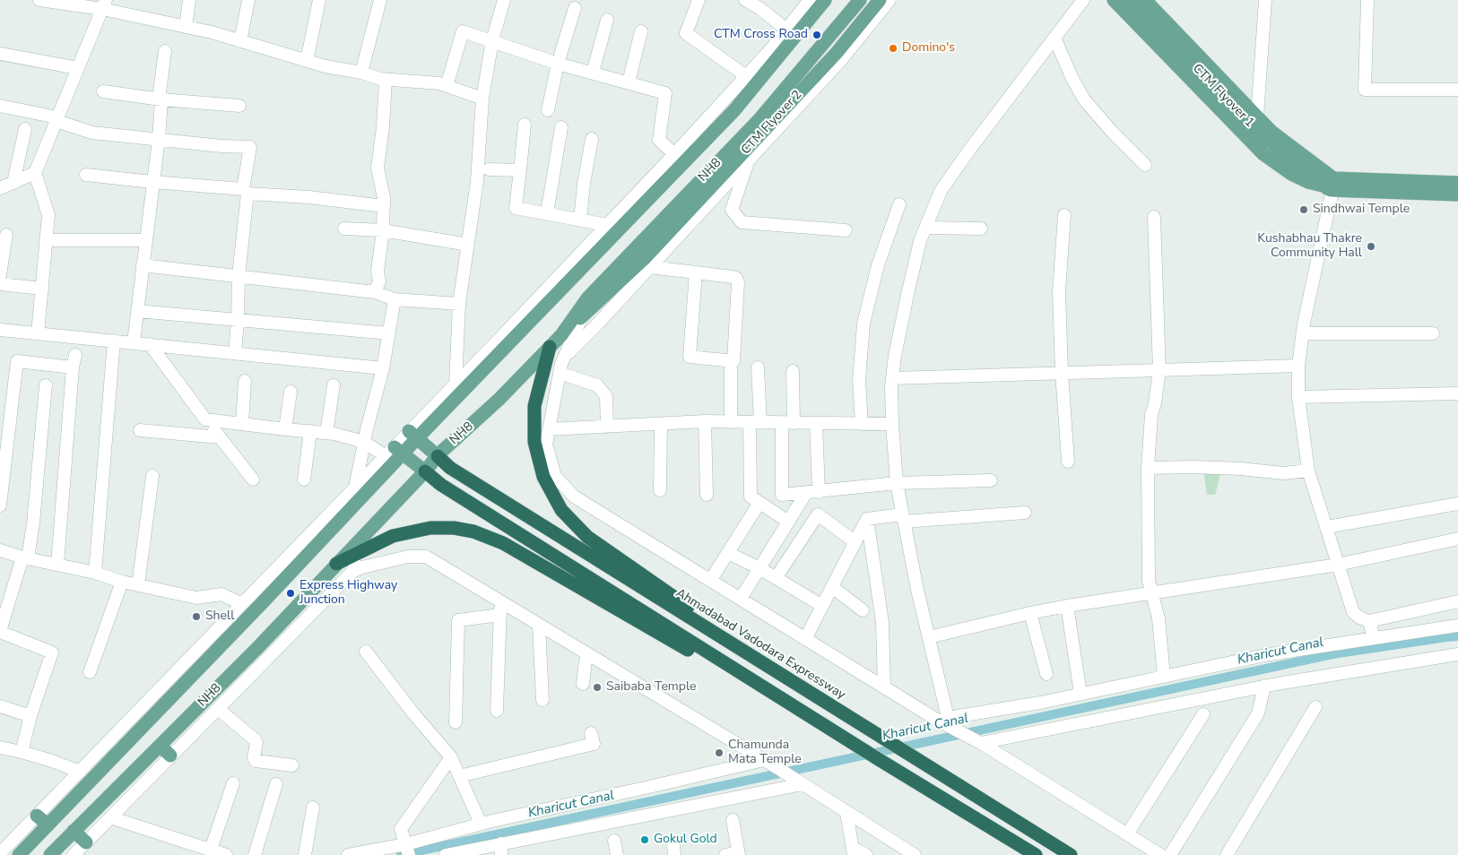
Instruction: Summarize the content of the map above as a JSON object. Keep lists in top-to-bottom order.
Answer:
{
  "streets": {
    "highway": ["Ahmadabad Vadodara Expressway"],
    "main road": ["CTM Flyover 1", "CTM Flyover 2", "NH8"]
  },
  "crossings": [
    ["CTM Flyover 2", "NH8"],
    ["NH8", "Ahmadabad Vadodara Expressway"]
  ],
  "water": ["Kharicut Canal"],
  "places": [
    "CTM Cross Road",
    "Domino's",
    "Sindhwai Temple",
    "Kushabhau Thakre Community Hall",
    "Express Highway Junction",
    "Shell",
    "Saibaba Temple",
    "Chamunda Mata Temple",
    "Gokul Gold"
  ]
}
